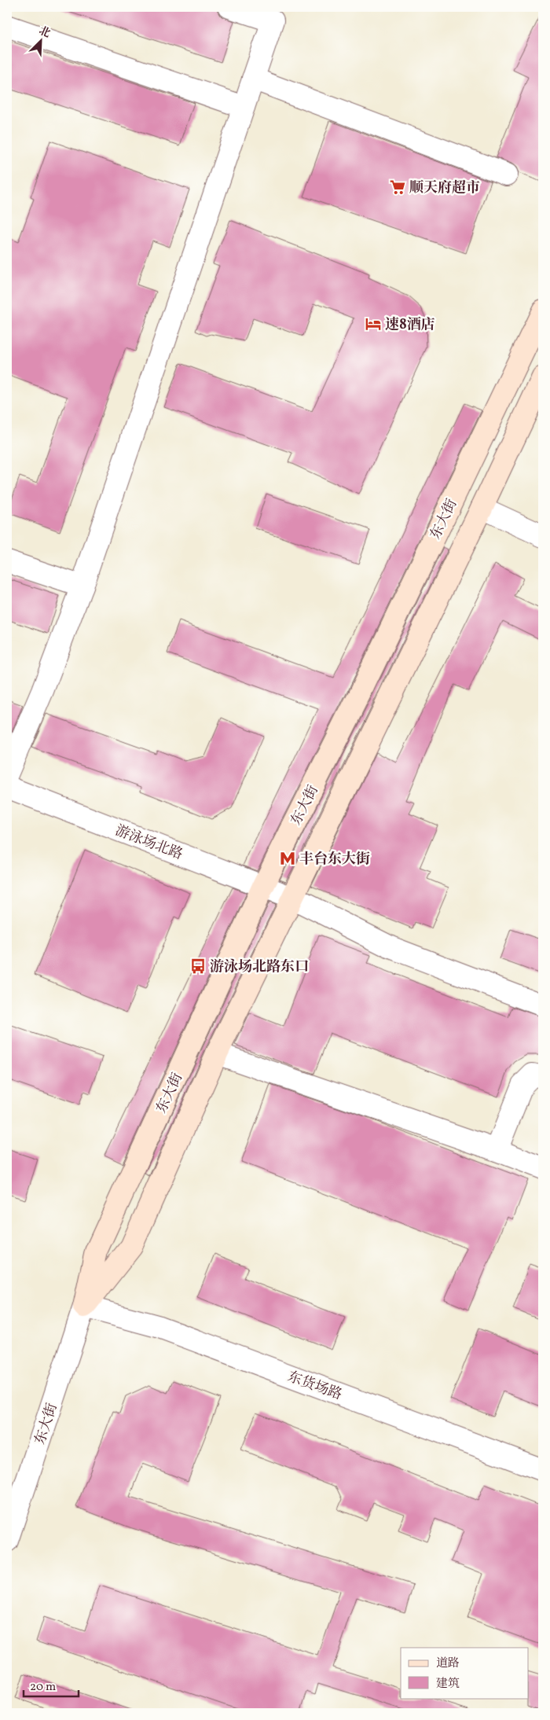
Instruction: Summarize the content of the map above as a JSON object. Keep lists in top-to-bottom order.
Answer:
{
  "streets": {
    "main road": ["东大街"],
    "street": ["游泳场北路", "东货场路"]
  },
  "crossings": [
    ["东大街", "游泳场北路"],
    ["东大街", "东货场路"]
  ],
  "places": {
    "supermarket": ["顺天府超市"],
    "hotel": ["速8酒店"],
    "metro station": ["丰台东大街"],
    "bus stop": ["游泳场北路东口"]
  },
  "legend": ["道路", "建筑"],
  "scale_bar": "20 m",
  "north": "top right"
}
